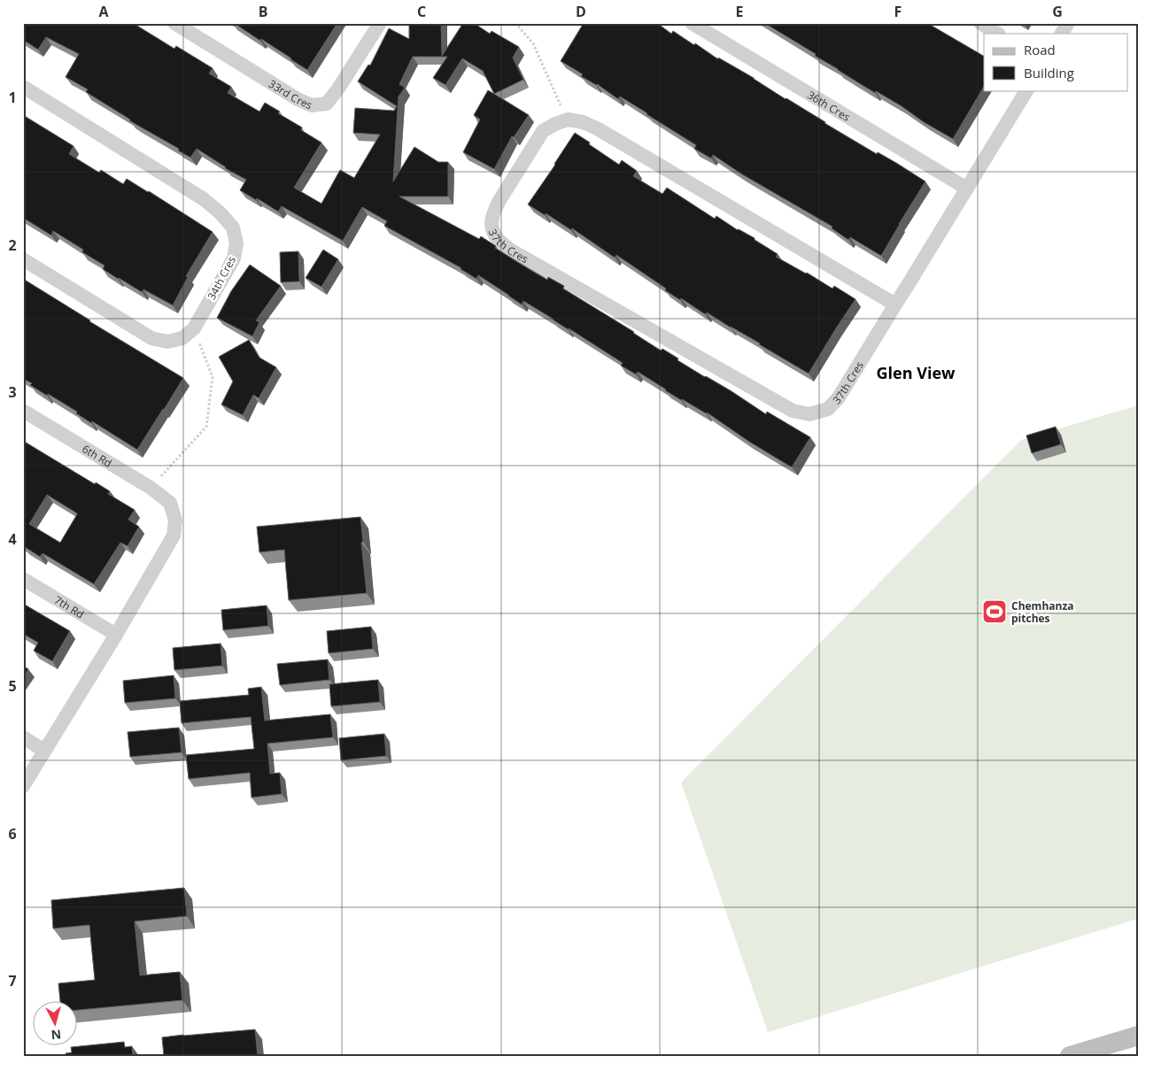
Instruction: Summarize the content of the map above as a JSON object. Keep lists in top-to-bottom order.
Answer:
{
  "streets": {
    "street": [
      "33rd Cres",
      "36th Cres",
      "37th Cres",
      "34th Cres",
      "6th Rd",
      "7th Rd"
    ]
  },
  "crossings": [
    ["36th Cres", "37th Cres"],
    ["6th Rd", "7th Rd"]
  ],
  "districts": ["Glen View"],
  "places": {
    "sports": ["Chemhanza pitches"]
  },
  "legend": ["Road", "Building"],
  "north": "bottom",
  "grid": {
    "columns": [
      "A",
      "B",
      "C",
      "D",
      "E",
      "F",
      "G"
    ],
    "rows": [
      "1",
      "2",
      "3",
      "4",
      "5",
      "6",
      "7"
    ]
  }
}
